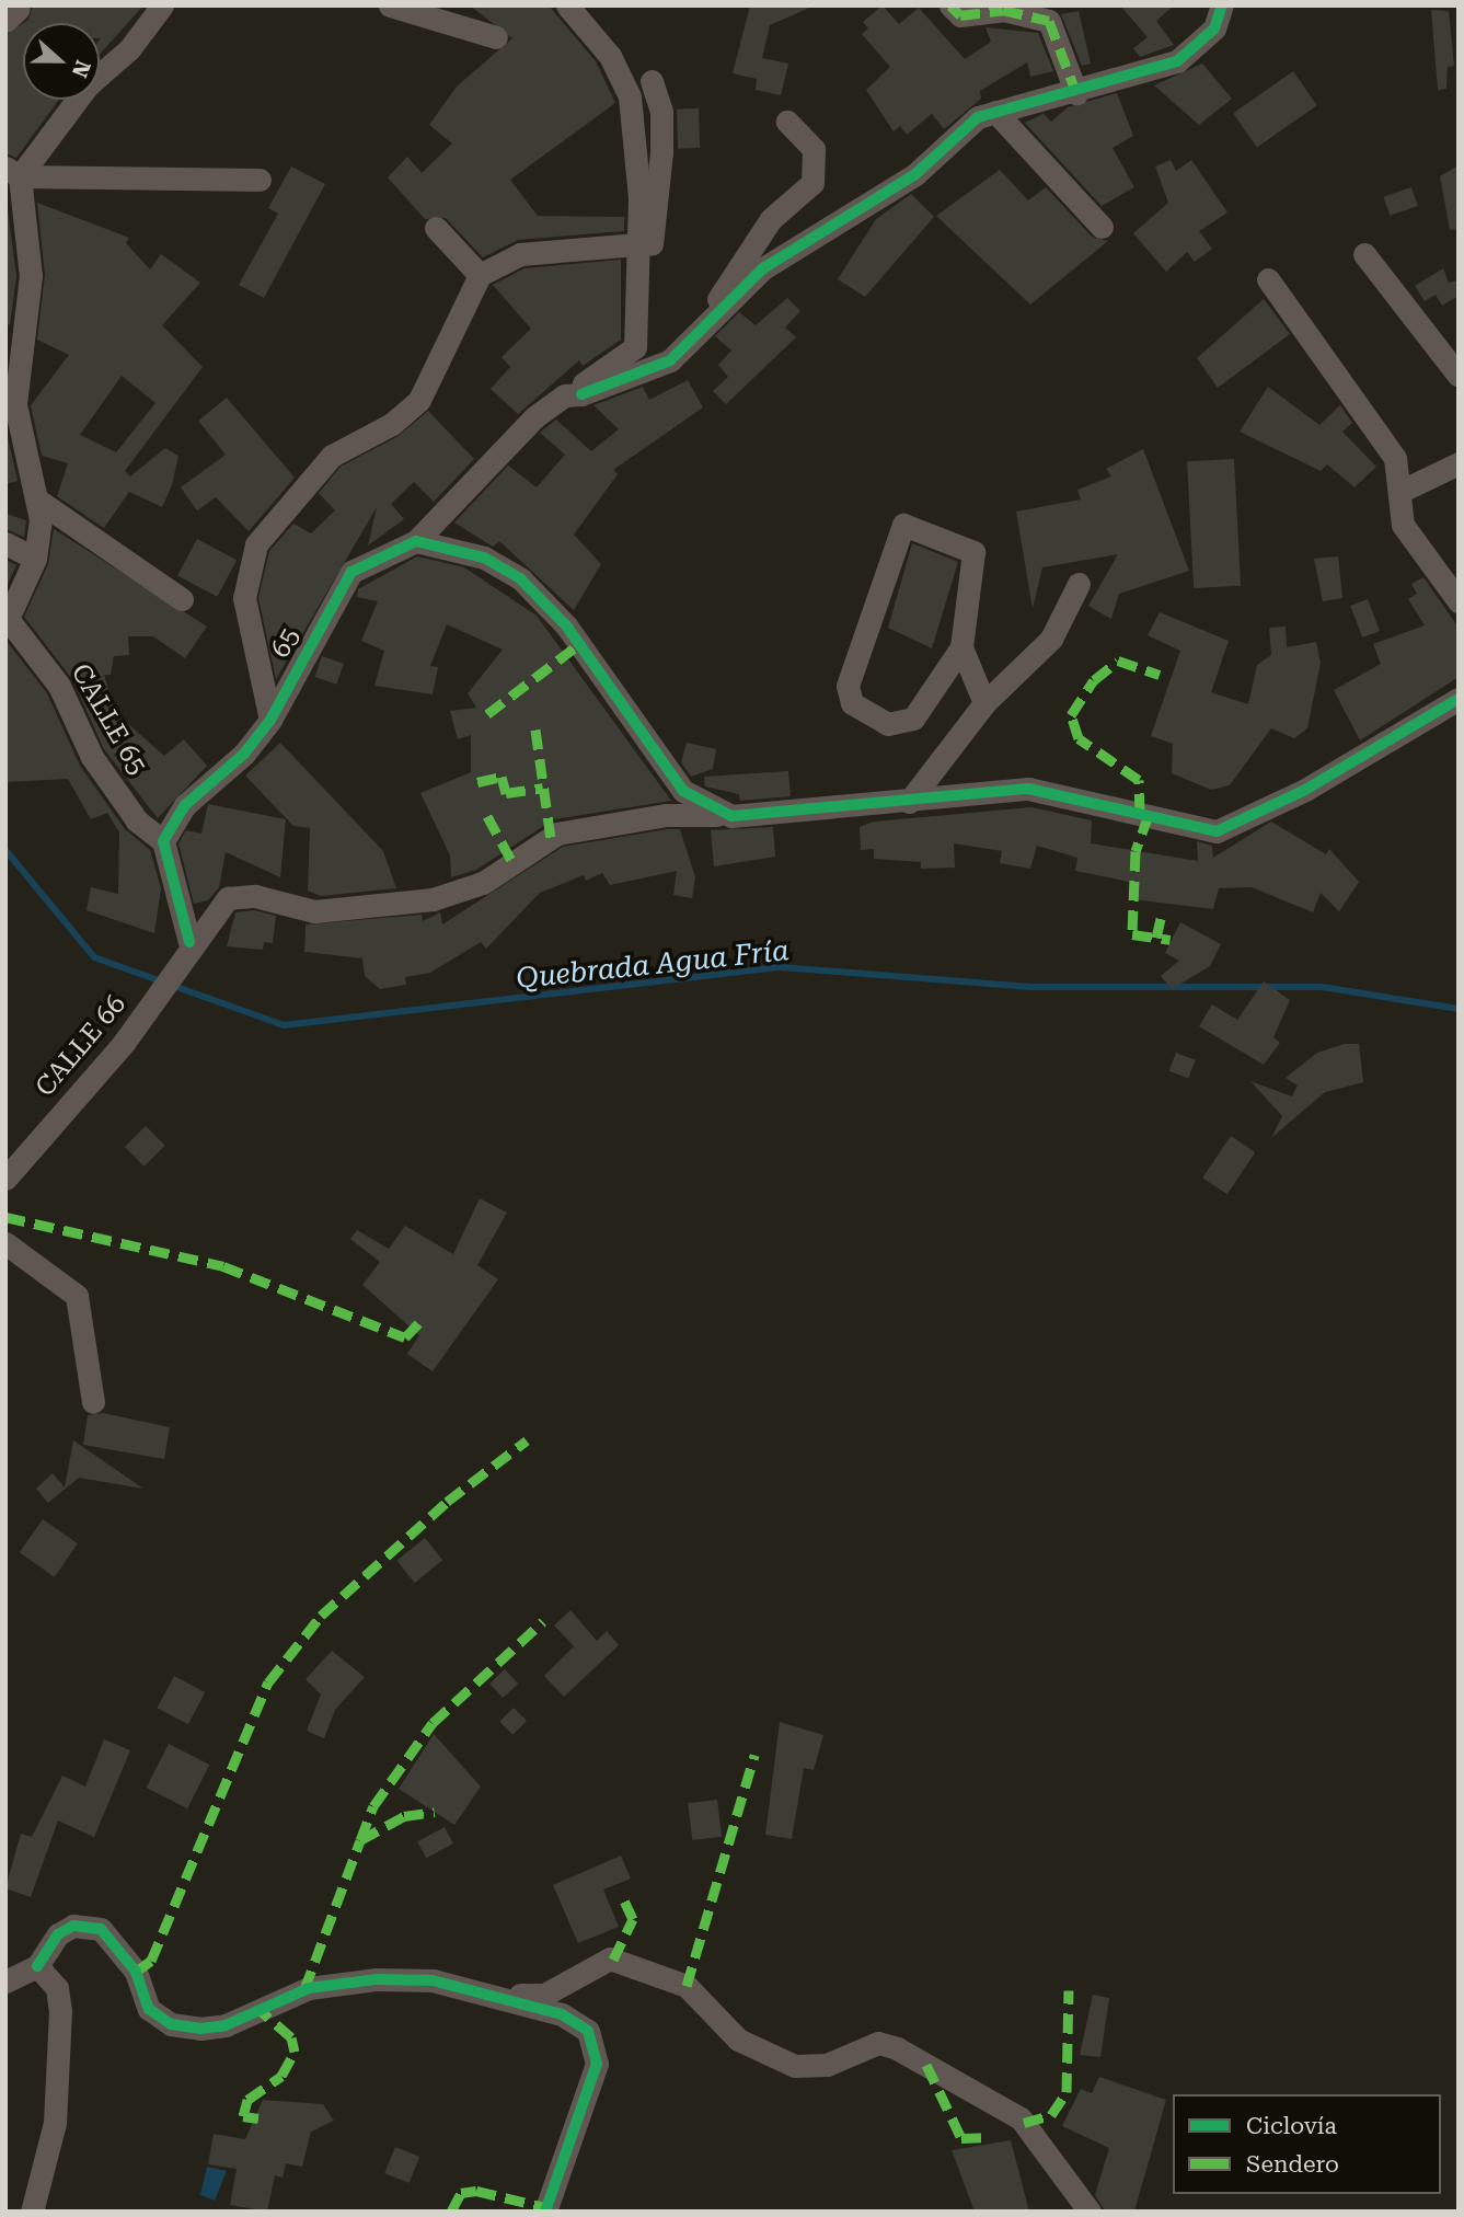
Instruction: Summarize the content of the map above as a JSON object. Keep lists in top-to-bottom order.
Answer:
{
  "streets": {
    "street": ["65", "CALLE 65", "CALLE 66"]
  },
  "crossings": [
    ["65", "CALLE 65"]
  ],
  "water": ["Quebrada Agua Fría"],
  "legend": ["Ciclovía", "Sendero"],
  "north": "right"
}
